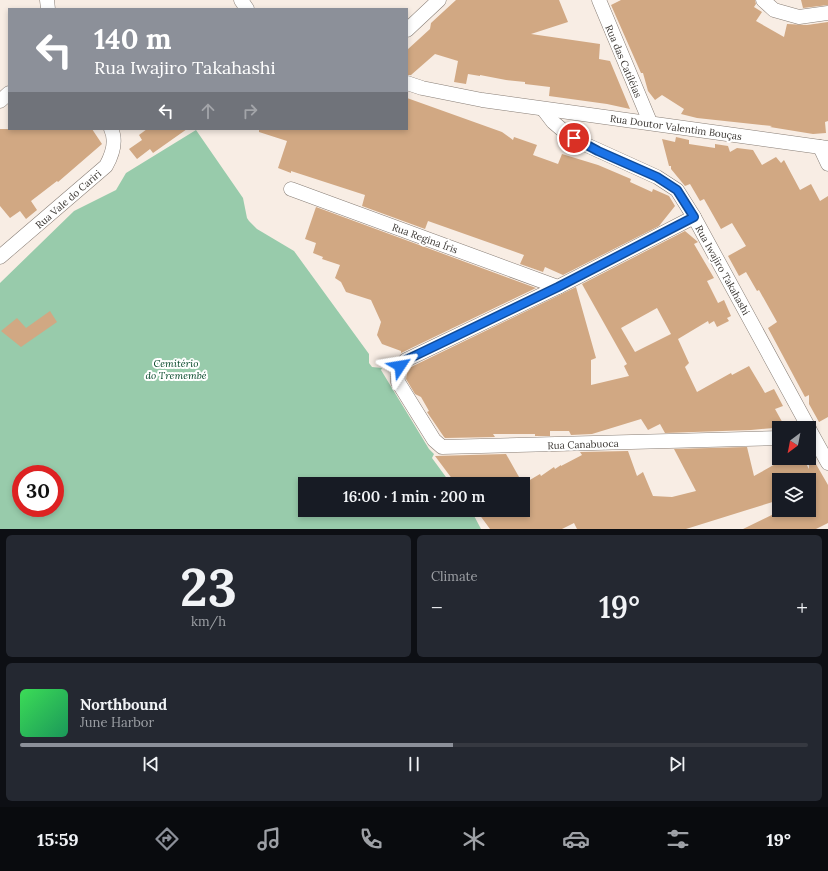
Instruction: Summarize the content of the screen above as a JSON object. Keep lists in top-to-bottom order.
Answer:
{
  "streets": {
    "street": [
      "Rua das Catiléias",
      "Rua Doutor Valentim Bouças",
      "Rua Vale do Cariri",
      "Rua Regina Íris",
      "Rua Iwajiro Takahashi",
      "Rua Canabuoca"
    ]
  },
  "crossings": [
    ["Rua das Catiléias", "Rua Doutor Valentim Bouças"],
    ["Rua Doutor Valentim Bouças", "Rua Iwajiro Takahashi"],
    ["Rua Regina Íris", "Rua Canabuoca"]
  ],
  "parks": ["Cemitério do Tremembé"],
  "north": "bottom left",
  "page": {
    "turn": ["140 m", "Rua Iwajiro Takahashi"],
    "limit": "30",
    "trip": "16:00 · 1 min · 200 m",
    "tile": [
      ["23", "km/h"],
      "Climate"
    ],
    "heat": ["−", "19°", "+"],
    "song": ["Northbound", "June Harbor"],
    "tabs": ["15:59", "19°"]
  }
}
